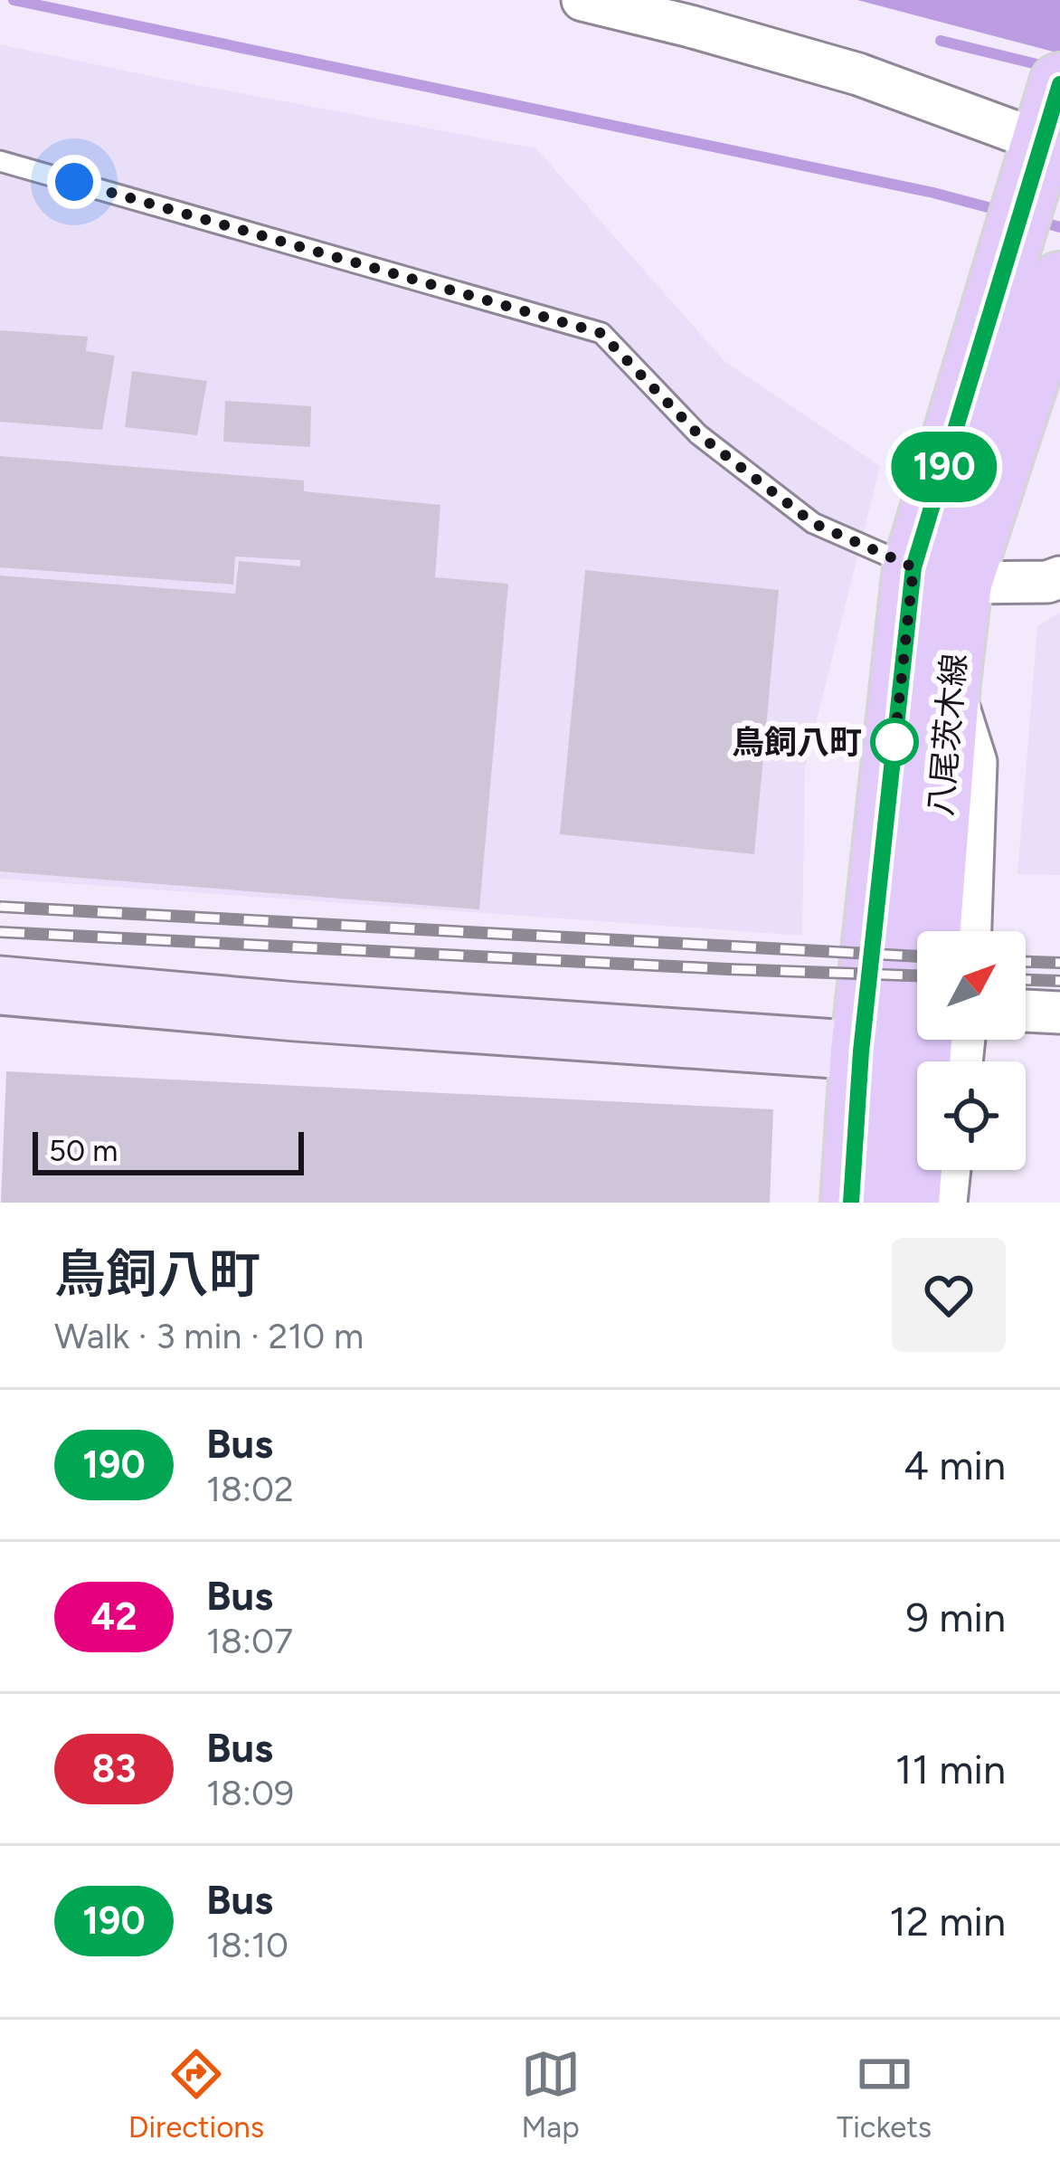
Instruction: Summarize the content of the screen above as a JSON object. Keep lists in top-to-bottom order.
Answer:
{
  "streets": {
    "main road": ["八尾茨木線"]
  },
  "places": ["鳥飼八町"],
  "lines": ["bus line 190"],
  "scale_bar": "50 m",
  "north": "top right",
  "page": {
    "on_map": "190",
    "scale": "50 m",
    "heading": ["鳥飼八町", "Walk · 3 min · 210 m"],
    "list": [
      {
        "mark": "190",
        "name": "Bus",
        "note": "18:02",
        "value": "4 min"
      },
      {
        "mark": "42",
        "name": "Bus",
        "note": "18:07",
        "value": "9 min"
      },
      {
        "mark": "83",
        "name": "Bus",
        "note": "18:09",
        "value": "11 min"
      },
      {
        "mark": "190",
        "name": "Bus",
        "note": "18:10",
        "value": "12 min"
      }
    ],
    "tabs": ["Directions", "Map", "Tickets"]
  }
}
